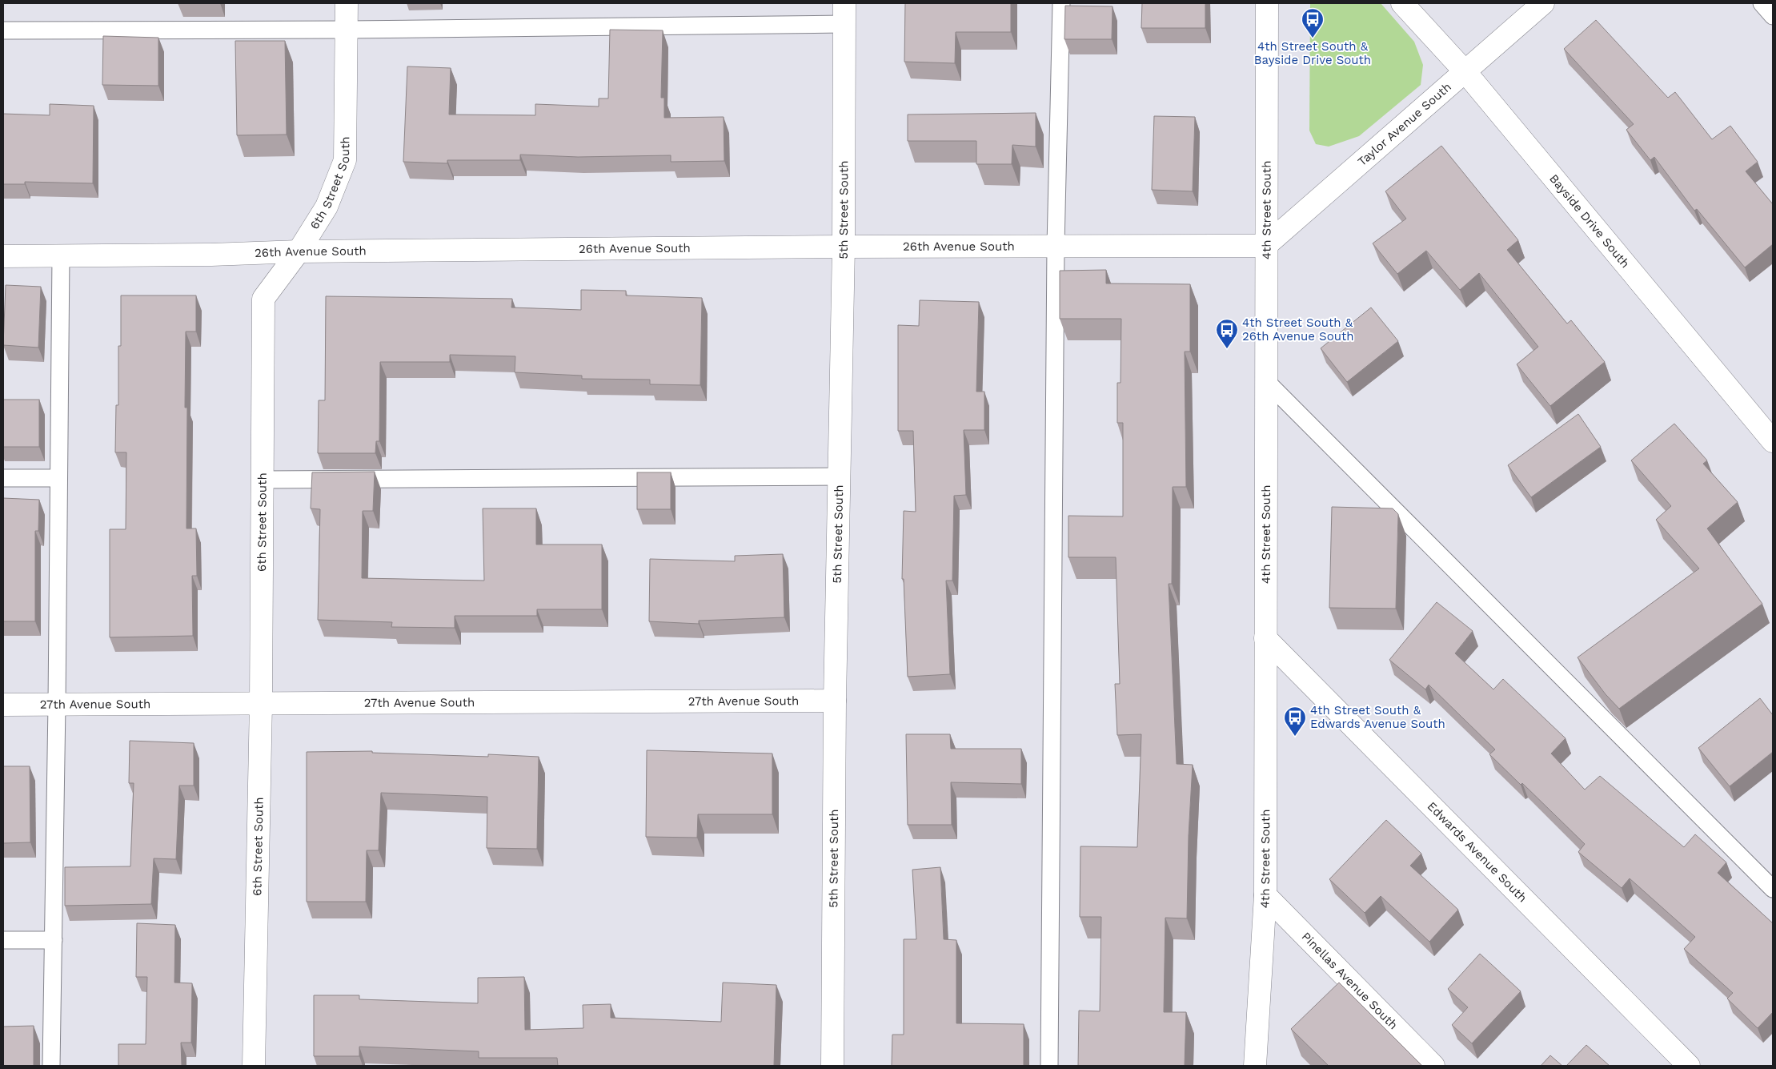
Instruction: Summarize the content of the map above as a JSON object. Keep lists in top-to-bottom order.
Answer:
{
  "streets": {
    "street": [
      "Taylor Avenue South",
      "6th Street South",
      "5th Street South",
      "4th Street South",
      "Bayside Drive South",
      "26th Avenue South",
      "27th Avenue South",
      "Edwards Avenue South",
      "Pinellas Avenue South"
    ]
  },
  "crossings": [
    ["Taylor Avenue South", "4th Street South"],
    ["Taylor Avenue South", "Bayside Drive South"],
    ["Taylor Avenue South", "26th Avenue South"],
    ["6th Street South", "26th Avenue South"],
    ["6th Street South", "27th Avenue South"],
    ["5th Street South", "26th Avenue South"],
    ["5th Street South", "27th Avenue South"],
    ["4th Street South", "26th Avenue South"],
    ["4th Street South", "Edwards Avenue South"],
    ["4th Street South", "Pinellas Avenue South"]
  ],
  "places": {
    "bus stop": ["4th Street South & Bayside Drive South", "4th Street South & 26th Avenue South", "4th Street South & Edwards Avenue South"]
  }
}
